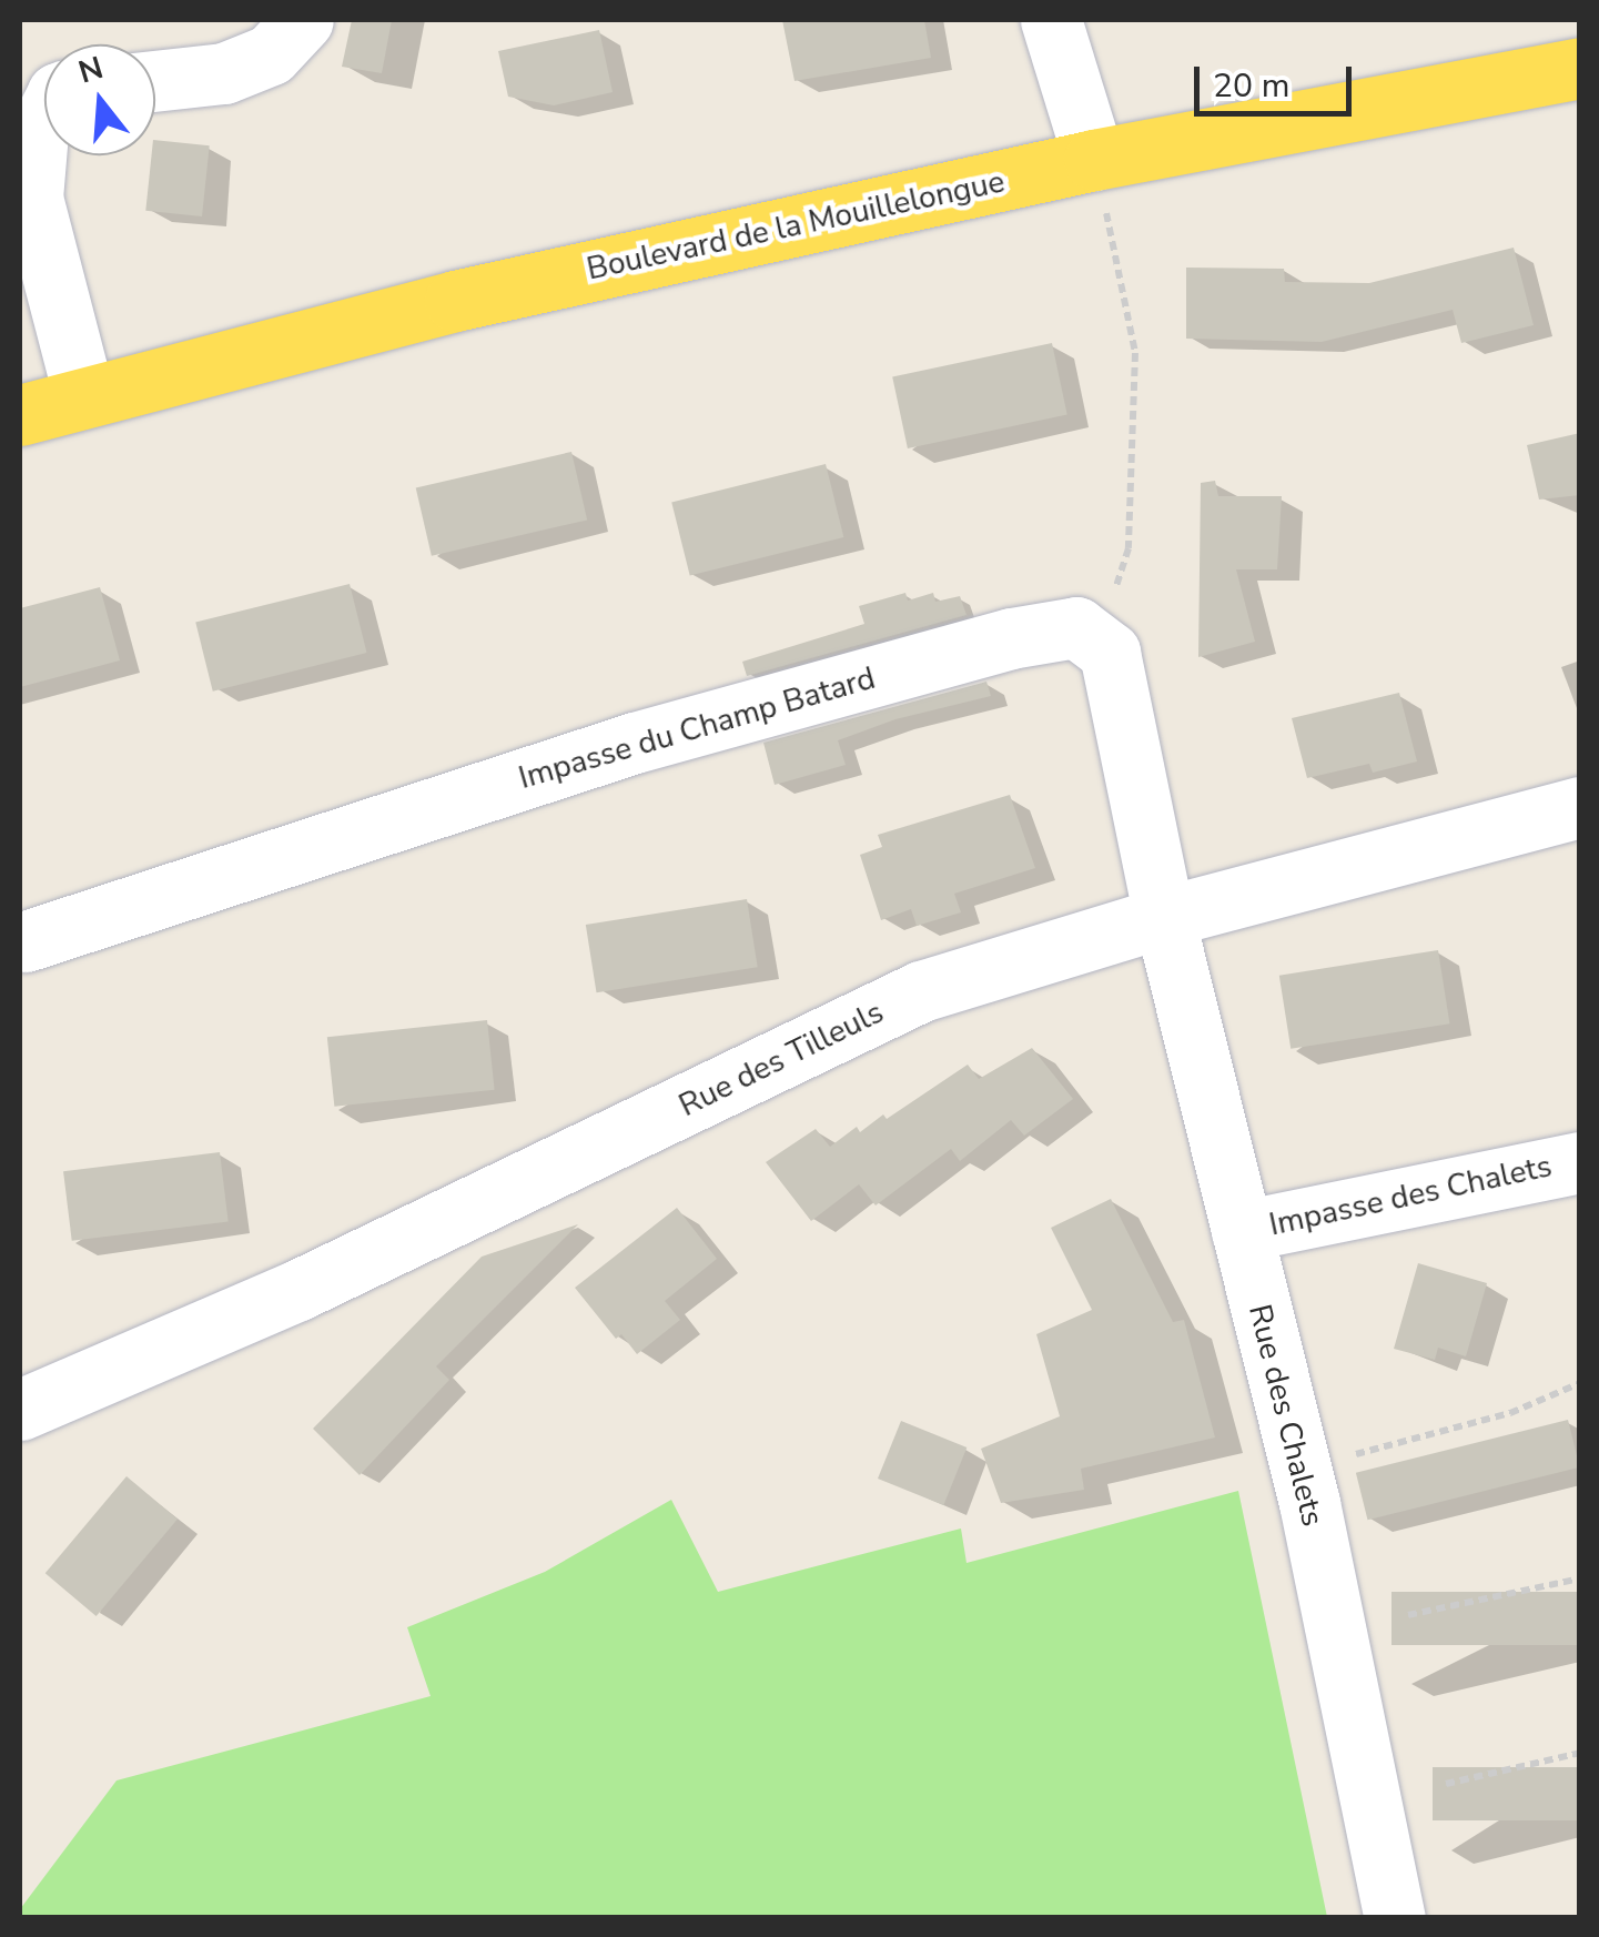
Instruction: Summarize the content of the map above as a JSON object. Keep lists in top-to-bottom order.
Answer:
{
  "streets": {
    "main road": ["Boulevard de la Mouillelongue"],
    "street": [
      "Impasse du Champ Batard",
      "Rue des Tilleuls",
      "Impasse des Chalets",
      "Rue des Chalets"
    ]
  },
  "crossings": [
    ["Rue des Tilleuls", "Rue des Chalets"],
    ["Impasse des Chalets", "Rue des Chalets"]
  ],
  "scale_bar": "20 m",
  "north": "top"
}
